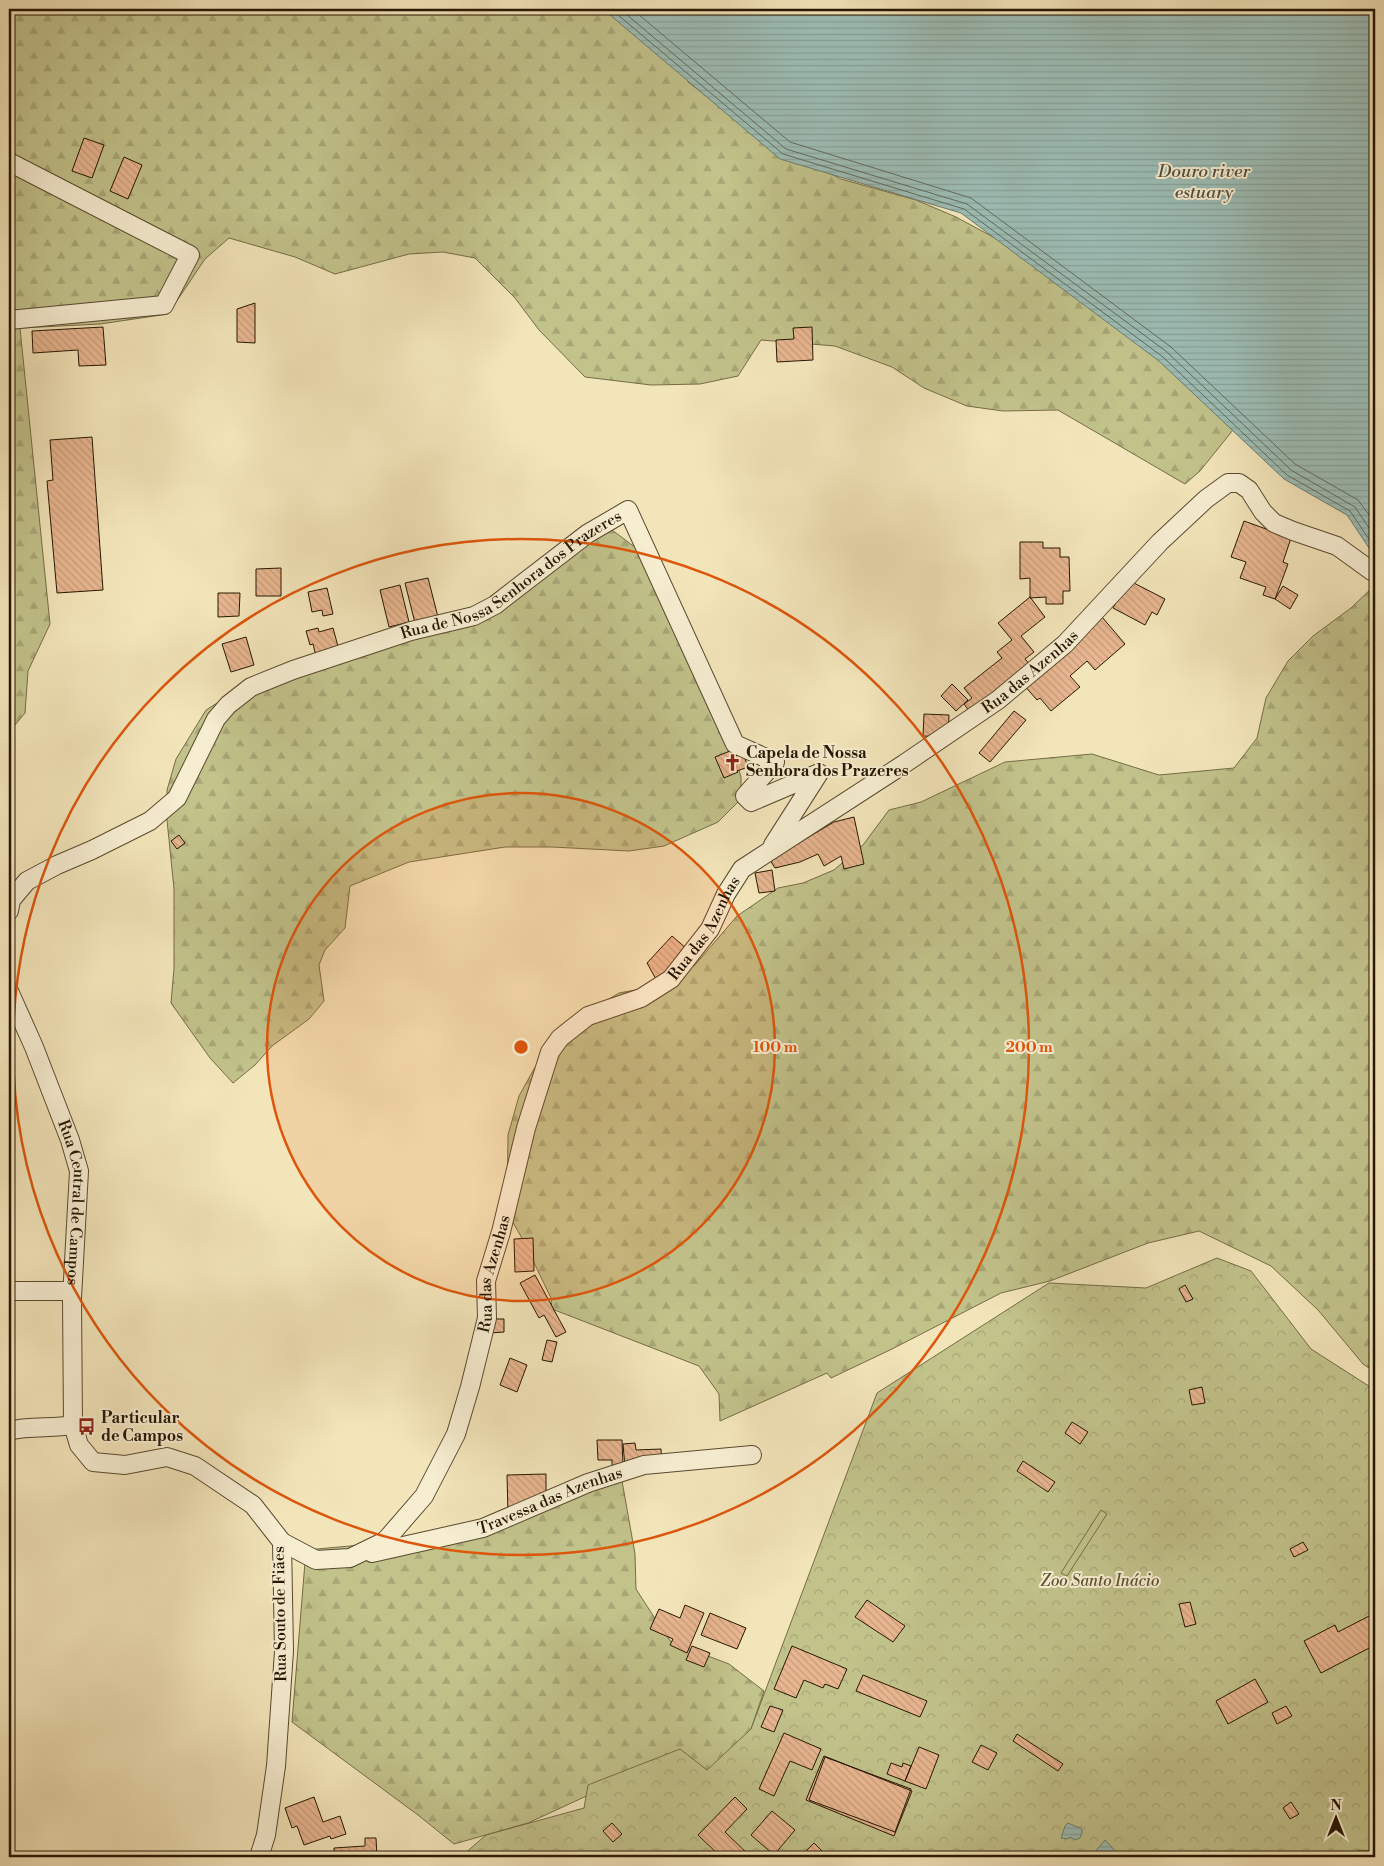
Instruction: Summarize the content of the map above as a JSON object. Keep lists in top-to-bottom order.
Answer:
{
  "streets": {
    "street": [
      "Rua de Nossa Senhora dos Prazeres",
      "Rua das Azenhas",
      "Rua Central de Campos",
      "Travessa das Azenhas",
      "Rua Souto de Fiães"
    ]
  },
  "crossings": [
    ["Rua de Nossa Senhora dos Prazeres", "Rua das Azenhas"],
    ["Rua das Azenhas", "Travessa das Azenhas"],
    ["Rua das Azenhas", "Rua Souto de Fiães"],
    ["Rua Central de Campos", "Rua Souto de Fiães"]
  ],
  "water": ["Douro river estuary"],
  "parks": ["Zoo Santo Inácio"],
  "places": {
    "church": ["Capela de Nossa Senhora dos Prazeres"],
    "bus stop": ["Particular de Campos"]
  },
  "north": "top",
  "rings": ["100 m", "200 m"]
}
